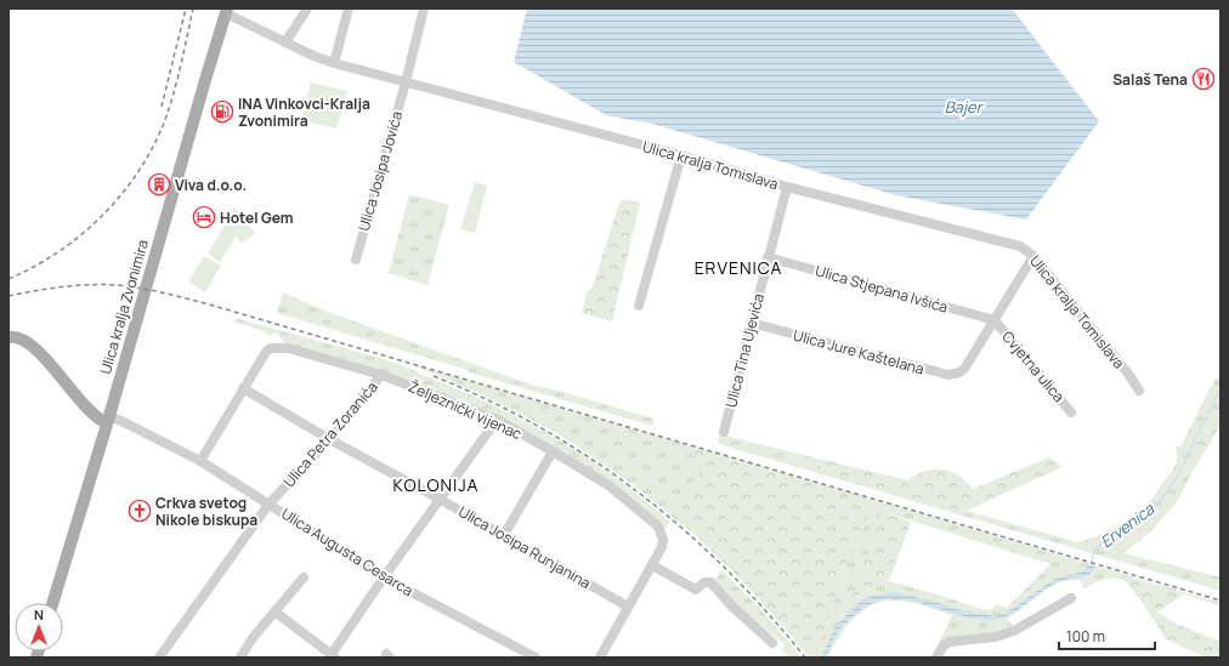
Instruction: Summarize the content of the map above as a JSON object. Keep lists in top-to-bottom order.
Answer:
{
  "streets": {
    "main road": ["Ulica kralja Zvonimira"],
    "street": [
      "Ulica kralja Tomislava",
      "Ulica Josipa Jovića",
      "Ulica Stjepana Ivšića",
      "Ulica Tina Ujevića",
      "Ulica Jure Kaštelana",
      "Cvjetna ulica",
      "Željeznički vijenac",
      "Ulica Petra Zoranića",
      "Ulica Josipa Runjanina",
      "Ulica Augusta Cesarca"
    ]
  },
  "crossings": [
    ["Ulica kralja Tomislava", "Ulica Josipa Jovića"],
    ["Ulica kralja Tomislava", "Ulica kralja Zvonimira"],
    ["Ulica kralja Tomislava", "Ulica Tina Ujevića"],
    ["Ulica kralja Tomislava", "Cvjetna ulica"],
    ["Ulica Stjepana Ivšića", "Ulica Tina Ujevića"],
    ["Ulica Stjepana Ivšića", "Cvjetna ulica"],
    ["Ulica kralja Zvonimira", "Ulica Augusta Cesarca"],
    ["Ulica Tina Ujevića", "Ulica Jure Kaštelana"],
    ["Ulica Jure Kaštelana", "Cvjetna ulica"],
    ["Željeznički vijenac", "Ulica Petra Zoranića"],
    ["Željeznički vijenac", "Ulica Josipa Runjanina"],
    ["Ulica Petra Zoranića", "Ulica Josipa Runjanina"],
    ["Ulica Petra Zoranića", "Ulica Augusta Cesarca"]
  ],
  "districts": ["ERVENICA", "KOLONIJA"],
  "water": ["Bajer", "Ervenica"],
  "places": {
    "restaurant": ["Salaš Tena"],
    "fuel station": ["INA Vinkovci-Kralja Zvonimira"],
    "building": ["Viva d.o.o."],
    "hotel": ["Hotel Gem"],
    "church": ["Crkva svetog Nikole biskupa"]
  },
  "scale_bar": "100 m",
  "north": "top"
}
